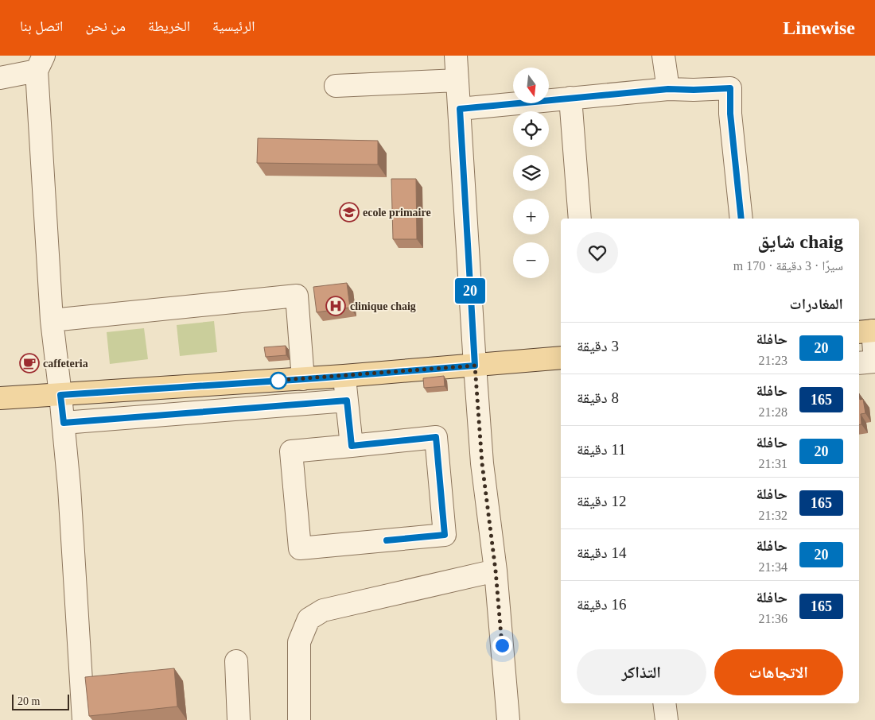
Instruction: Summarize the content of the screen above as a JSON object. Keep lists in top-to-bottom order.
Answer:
{
  "places": {
    "school or university": ["ecole primaire"],
    "hospital": ["clinique chaig"],
    "cafe": ["caffeteria"]
  },
  "lines": ["bus line 20"],
  "scale_bar": "20 m",
  "north": "bottom",
  "page": {
    "header": "Linewise",
    "nav": [
      "الرئيسية",
      "الخريطة",
      "من نحن",
      "اتصل بنا"
    ],
    "on_map": "20",
    "map_buttons": ["+", "−"],
    "heading": [
      ["chaig شايق", "سيرًا · 3 دقيقة · 170 m"],
      "المغادرات"
    ],
    "list": [
      {
        "mark": "20",
        "name": "حافلة",
        "note": "21:23",
        "value": "3 دقيقة"
      },
      {
        "mark": "165",
        "name": "حافلة",
        "note": "21:28",
        "value": "8 دقيقة"
      },
      {
        "mark": "20",
        "name": "حافلة",
        "note": "21:31",
        "value": "11 دقيقة"
      },
      {
        "mark": "165",
        "name": "حافلة",
        "note": "21:32",
        "value": "12 دقيقة"
      },
      {
        "mark": "20",
        "name": "حافلة",
        "note": "21:34",
        "value": "14 دقيقة"
      },
      {
        "mark": "165",
        "name": "حافلة",
        "note": "21:36",
        "value": "16 دقيقة"
      }
    ],
    "buttons": ["الاتجاهات", "التذاكر"],
    "scale": "20 m"
  }
}
